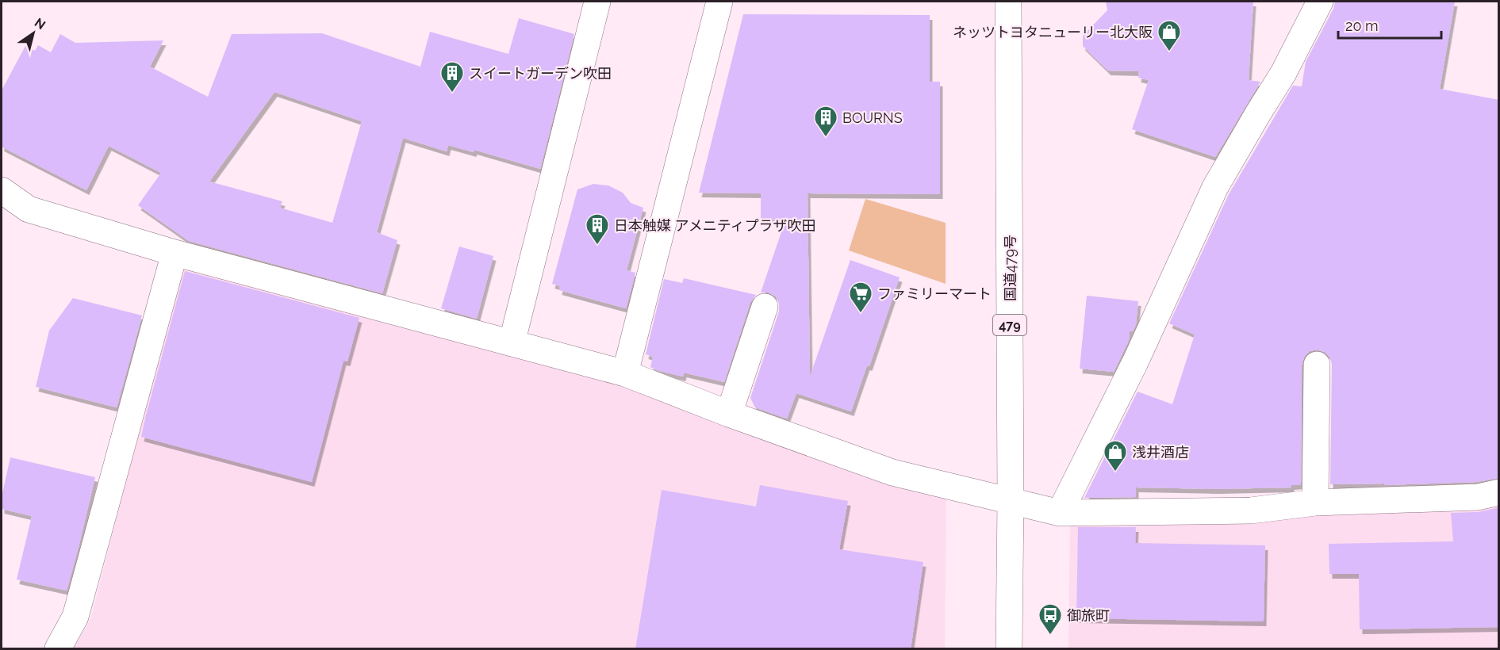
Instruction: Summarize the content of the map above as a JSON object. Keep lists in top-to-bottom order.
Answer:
{
  "streets": {
    "main road": ["国道479号", "479"]
  },
  "places": {
    "shop": ["ネッツトヨタニューリー北大阪", "浅井酒店"],
    "building": ["スイートガーデン吹田", "BOURNS", "日本触媒 アメニティプラザ吹田"],
    "supermarket": ["ファミリーマート"],
    "bus stop": ["御旅町"]
  },
  "scale_bar": "20 m",
  "north": "top right"
}
